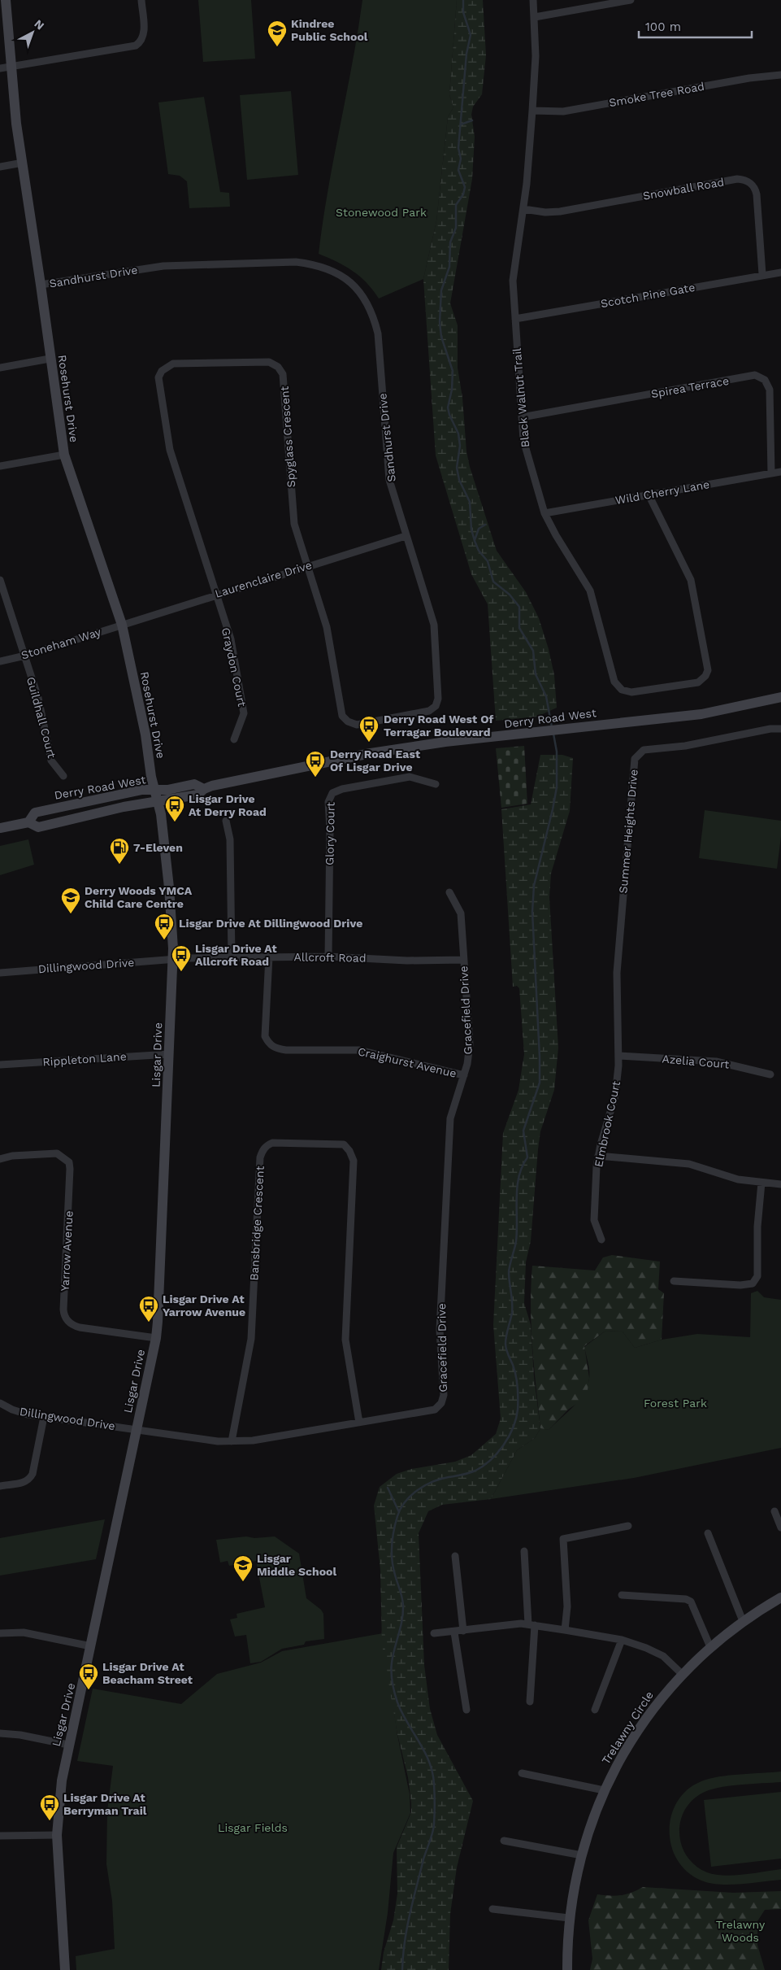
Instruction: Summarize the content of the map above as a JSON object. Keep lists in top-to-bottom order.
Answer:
{
  "streets": {
    "street": [
      "Smoke Tree Road",
      "Snowball Road",
      "Sandhurst Drive",
      "Scotch Pine Gate",
      "Spirea Terrace",
      "Black Walnut Trail",
      "Rosehurst Drive",
      "Spyglass Crescent",
      "Wild Cherry Lane",
      "Laurenclaire Drive",
      "Stoneham Way",
      "Graydon Court",
      "Guildhall Court",
      "Derry Road West",
      "Summer Heights Drive",
      "Glory Court",
      "Allcroft Road",
      "Dillingwood Drive",
      "Gracefield Drive",
      "Lisgar Drive",
      "Rippleton Lane",
      "Azelia Court",
      "Craighurst Avenue",
      "Elmbrook Court",
      "Bansbridge Crescent",
      "Yarrow Avenue",
      "Trelawny Circle"
    ]
  },
  "crossings": [
    ["Smoke Tree Road", "Black Walnut Trail"],
    ["Snowball Road", "Scotch Pine Gate"],
    ["Snowball Road", "Black Walnut Trail"],
    ["Sandhurst Drive", "Rosehurst Drive"],
    ["Sandhurst Drive", "Spyglass Crescent"],
    ["Sandhurst Drive", "Laurenclaire Drive"],
    ["Scotch Pine Gate", "Black Walnut Trail"],
    ["Spirea Terrace", "Black Walnut Trail"],
    ["Spirea Terrace", "Wild Cherry Lane"],
    ["Black Walnut Trail", "Wild Cherry Lane"],
    ["Rosehurst Drive", "Laurenclaire Drive"],
    ["Rosehurst Drive", "Stoneham Way"],
    ["Rosehurst Drive", "Derry Road West"],
    ["Rosehurst Drive", "Lisgar Drive"],
    ["Spyglass Crescent", "Laurenclaire Drive"],
    ["Spyglass Crescent", "Graydon Court"],
    ["Laurenclaire Drive", "Stoneham Way"],
    ["Laurenclaire Drive", "Graydon Court"],
    ["Stoneham Way", "Guildhall Court"],
    ["Derry Road West", "Lisgar Drive"],
    ["Summer Heights Drive", "Azelia Court"],
    ["Summer Heights Drive", "Elmbrook Court"],
    ["Glory Court", "Allcroft Road"],
    ["Allcroft Road", "Dillingwood Drive"],
    ["Allcroft Road", "Gracefield Drive"],
    ["Allcroft Road", "Lisgar Drive"],
    ["Allcroft Road", "Craighurst Avenue"],
    ["Dillingwood Drive", "Gracefield Drive"],
    ["Dillingwood Drive", "Lisgar Drive"],
    ["Gracefield Drive", "Lisgar Drive"],
    ["Gracefield Drive", "Craighurst Avenue"],
    ["Gracefield Drive", "Bansbridge Crescent"],
    ["Lisgar Drive", "Rippleton Lane"],
    ["Lisgar Drive", "Yarrow Avenue"],
    ["Azelia Court", "Elmbrook Court"]
  ],
  "parks": [
    "Stonewood Park",
    "Forest Park",
    "Lisgar Fields",
    "Trelawny Woods"
  ],
  "places": {
    "school or university": ["Kindree Public School", "Derry Woods YMCA Child Care Centre", "Lisgar Middle School"],
    "bus stop": [
      "Derry Road West Of Terragar Boulevard",
      "Derry Road East Of Lisgar Drive",
      "Lisgar Drive At Derry Road",
      "Lisgar Drive At Dillingwood Drive",
      "Lisgar Drive At Allcroft Road",
      "Lisgar Drive At Yarrow Avenue",
      "Lisgar Drive At Beacham Street",
      "Lisgar Drive At Berryman Trail"
    ],
    "fuel station": ["7-Eleven"]
  },
  "scale_bar": "100 m",
  "north": "top right"
}
